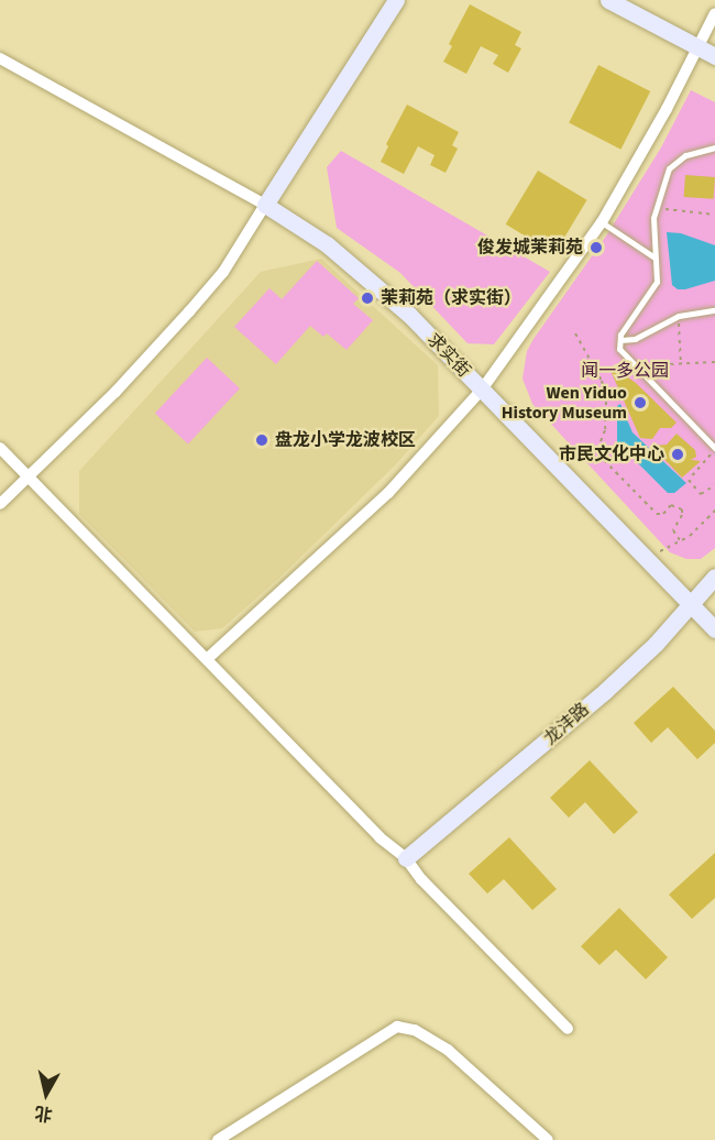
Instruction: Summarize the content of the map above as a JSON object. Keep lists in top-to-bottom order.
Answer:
{
  "streets": {
    "street": ["求实街", "龙沣路"]
  },
  "crossings": [
    ["求实街", "龙沣路"]
  ],
  "parks": ["闻一多公园"],
  "places": [
    "俊发城茉莉苑",
    "茉莉苑（求实街）",
    "Wen Yiduo History Museum",
    "盘龙小学龙波校区",
    "市民文化中心"
  ],
  "north": "bottom"
}
